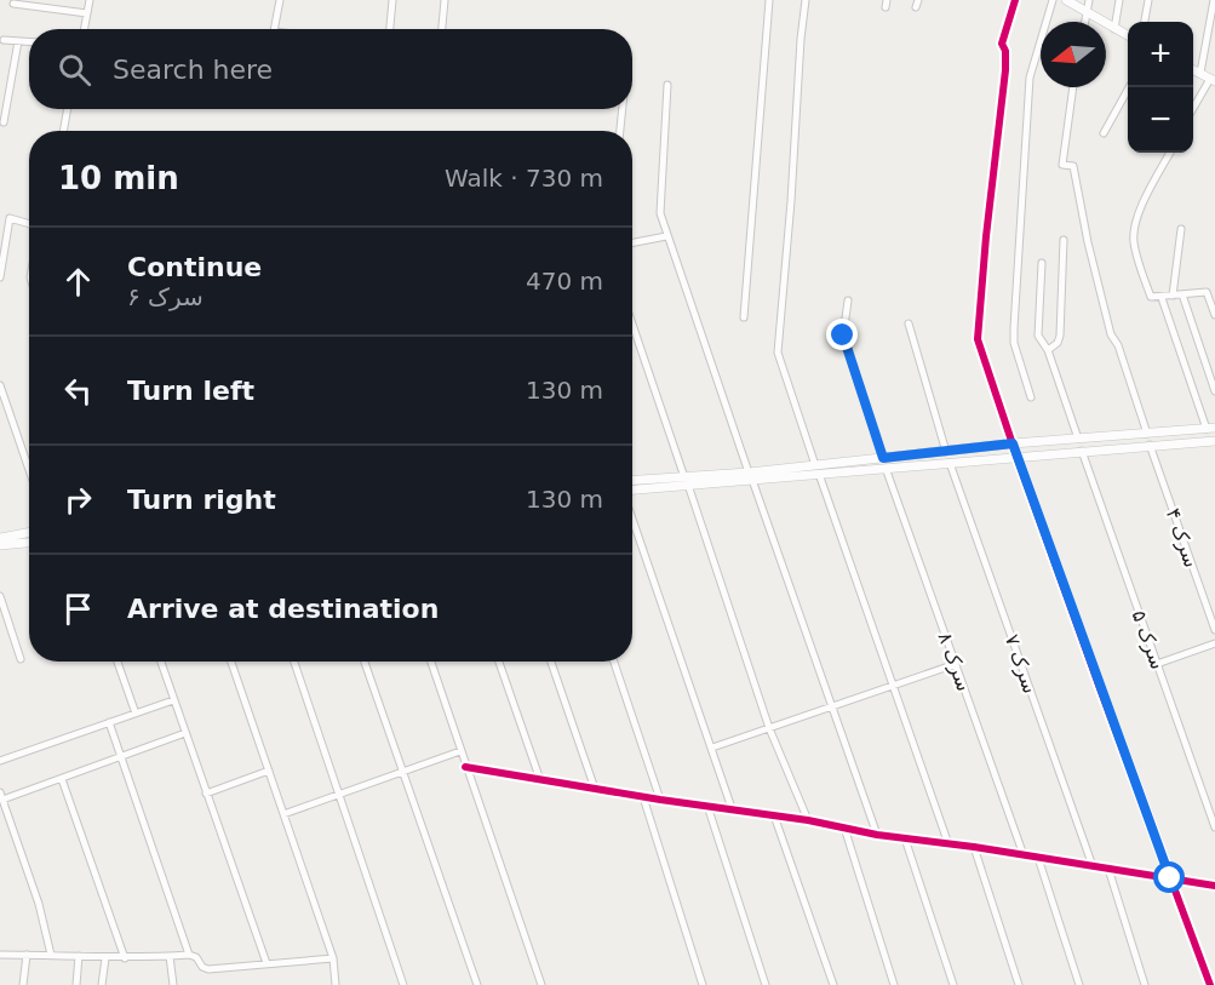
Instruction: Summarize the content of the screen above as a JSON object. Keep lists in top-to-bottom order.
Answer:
{
  "streets": {
    "street": [
      "سرک ۴",
      "سرک ۵",
      "سرک ۸",
      "سرک ۷"
    ]
  },
  "north": "left",
  "page": {
    "map_buttons": ["+", "−"],
    "search": "Search here",
    "heading": ["10 min", "Walk · 730 m"],
    "list": [
      ["Continue", "سرک ۶", "470 m"],
      ["Turn left", "130 m"],
      ["Turn right", "130 m"],
      "Arrive at destination"
    ]
  }
}
